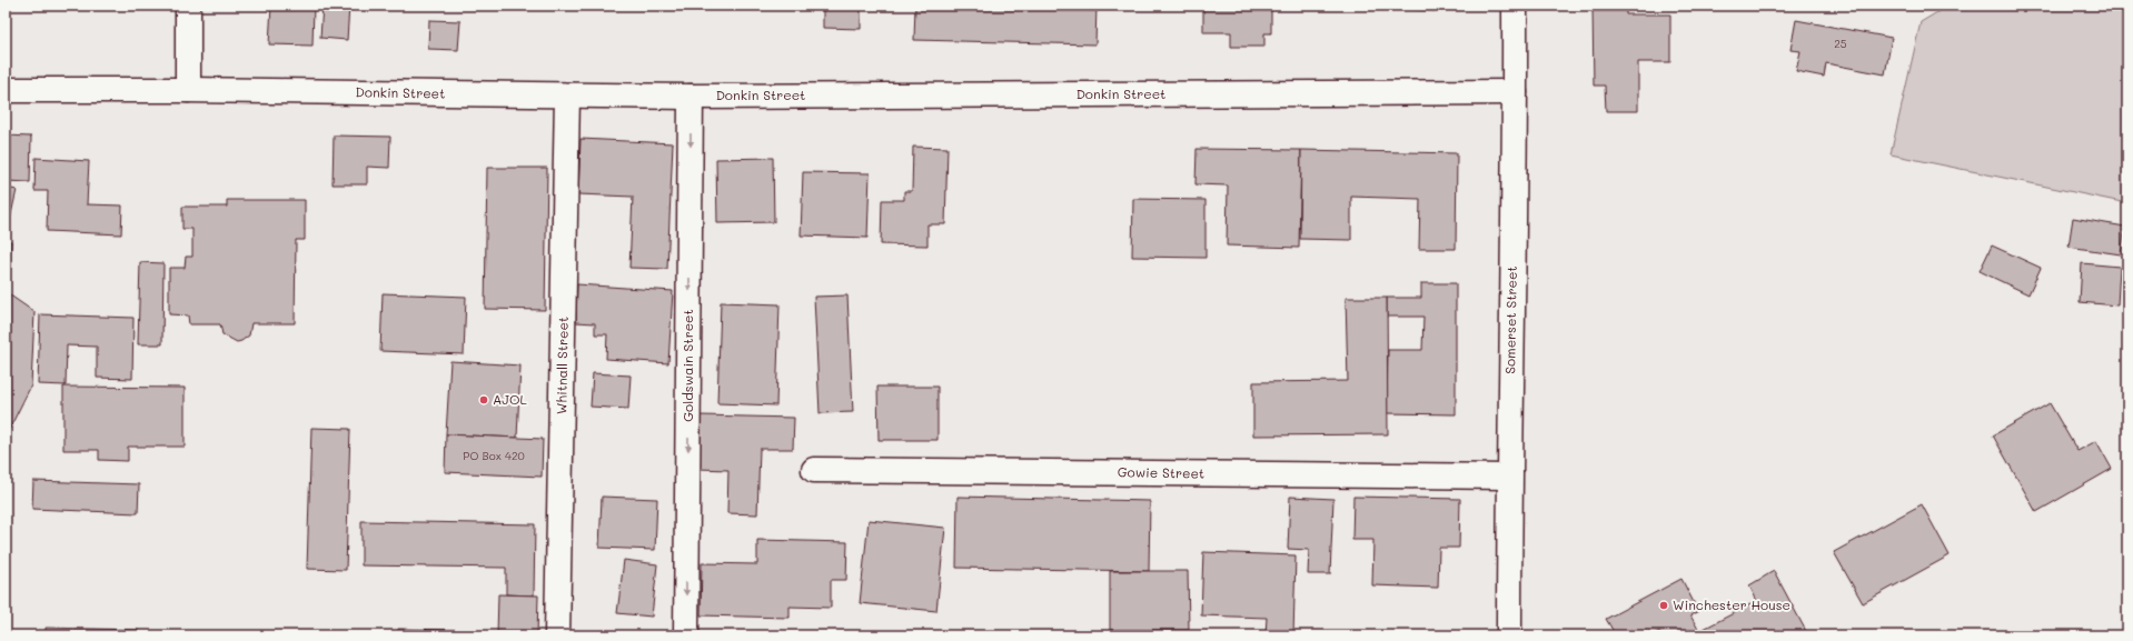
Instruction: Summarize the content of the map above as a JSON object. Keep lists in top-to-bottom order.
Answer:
{
  "streets": {
    "street": [
      "Donkin Street",
      "Somerset Street",
      "Whitnall Street",
      "Goldswain Street",
      "Gowie Street"
    ]
  },
  "crossings": [
    ["Donkin Street", "Somerset Street"],
    ["Donkin Street", "Whitnall Street"],
    ["Donkin Street", "Goldswain Street"],
    ["Somerset Street", "Gowie Street"]
  ],
  "one_way": ["Goldswain Street"],
  "places": ["AJOL", "Winchester House"],
  "house_numbers": ["25", "PO Box 420"]
}
